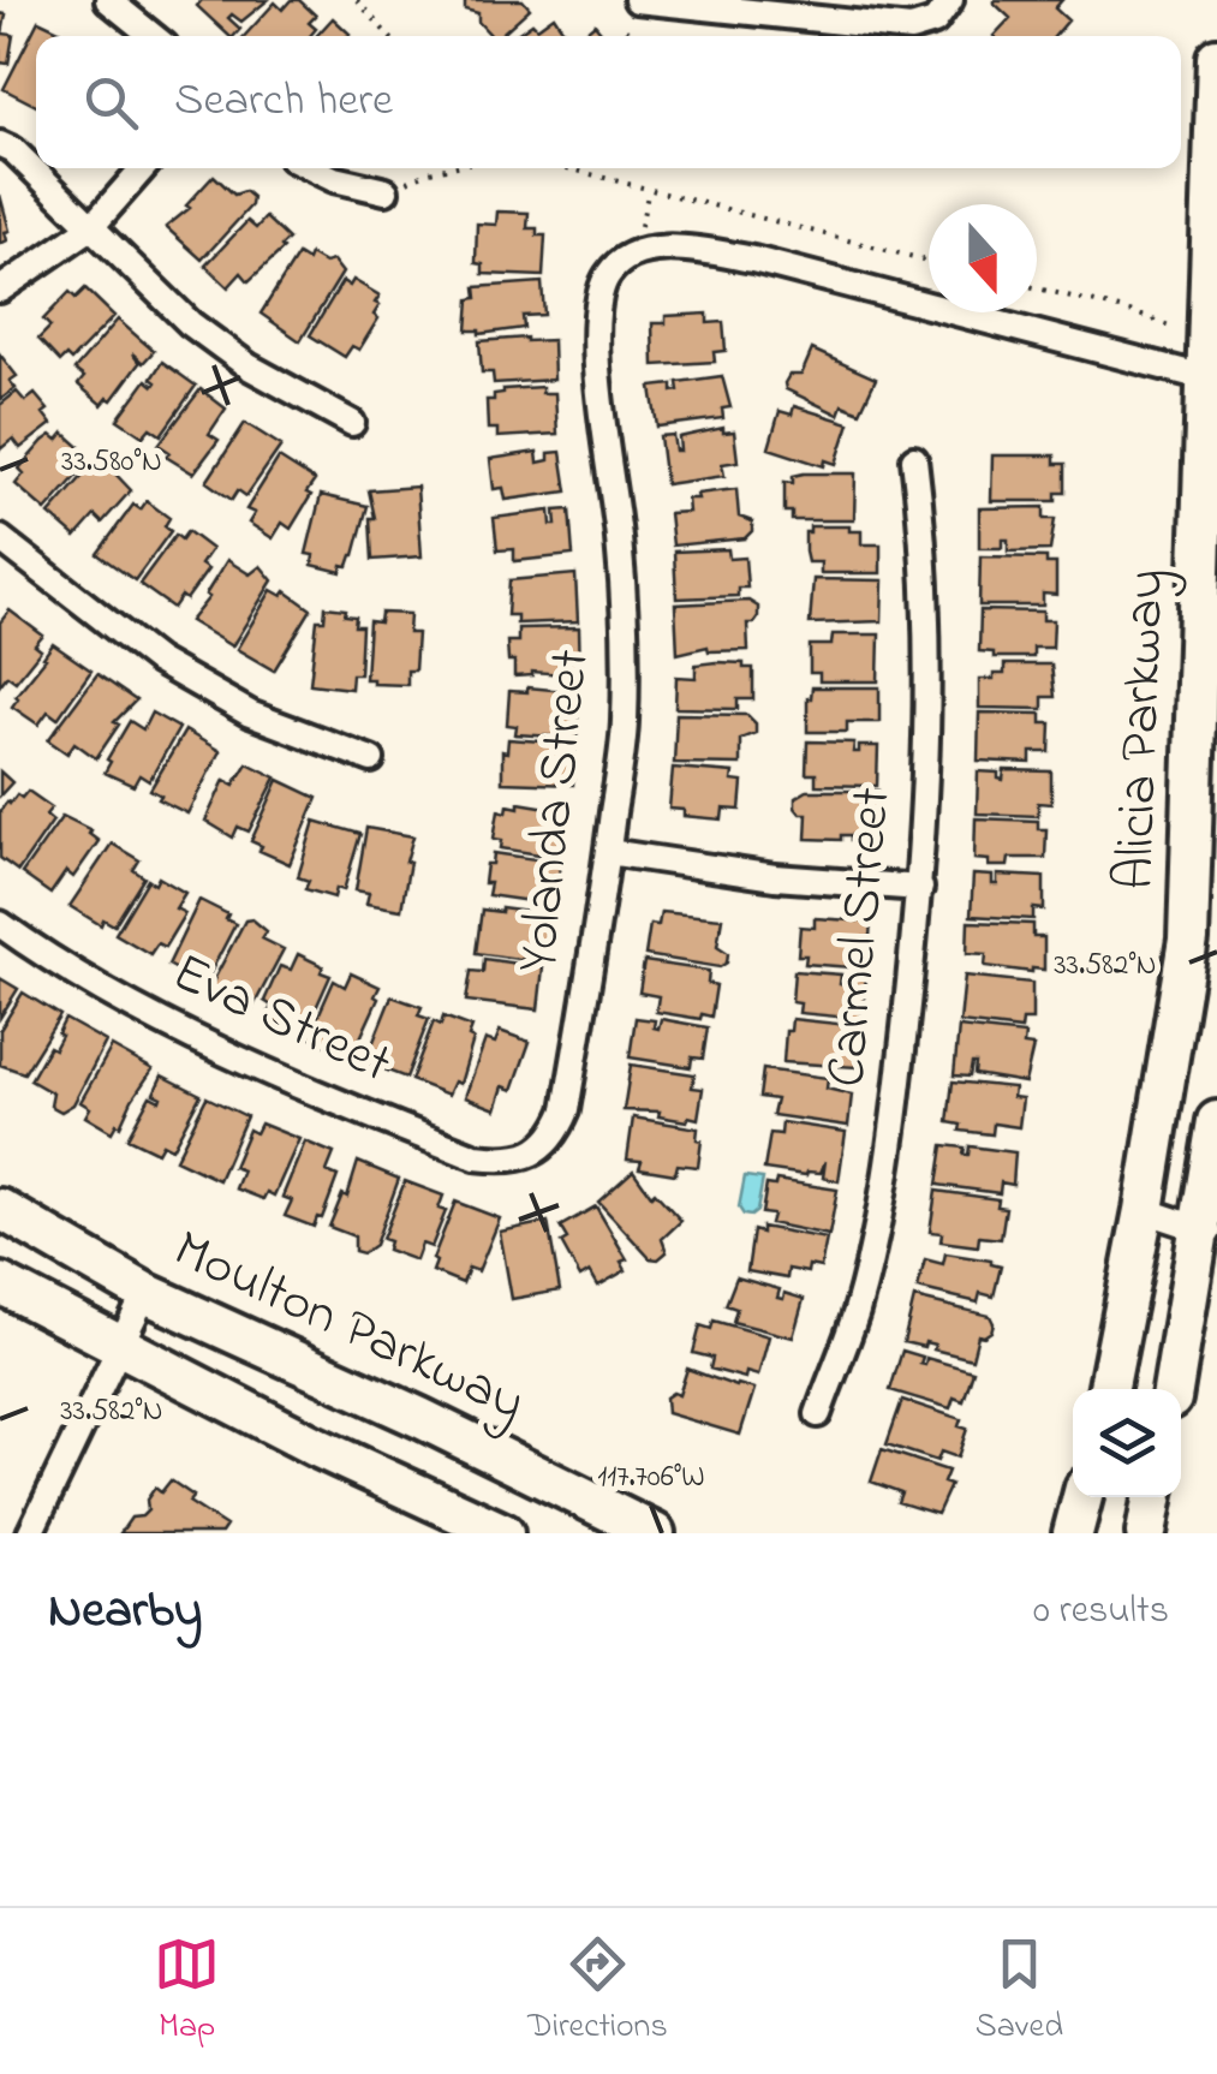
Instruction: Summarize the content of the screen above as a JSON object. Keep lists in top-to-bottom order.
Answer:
{
  "streets": {
    "main road": ["Alicia Parkway", "Moulton Parkway"],
    "street": ["Yolanda Street", "Carmel Street", "Eva Street"]
  },
  "crossings": [
    ["Yolanda Street", "Eva Street"]
  ],
  "north": "bottom",
  "page": {
    "search": "Search here",
    "heading": ["Nearby", "0 results"],
    "nav": ["Map", "Directions", "Saved"]
  },
  "coordinates": ["33.580°N", "33.582°N", "117.706°W"]
}
